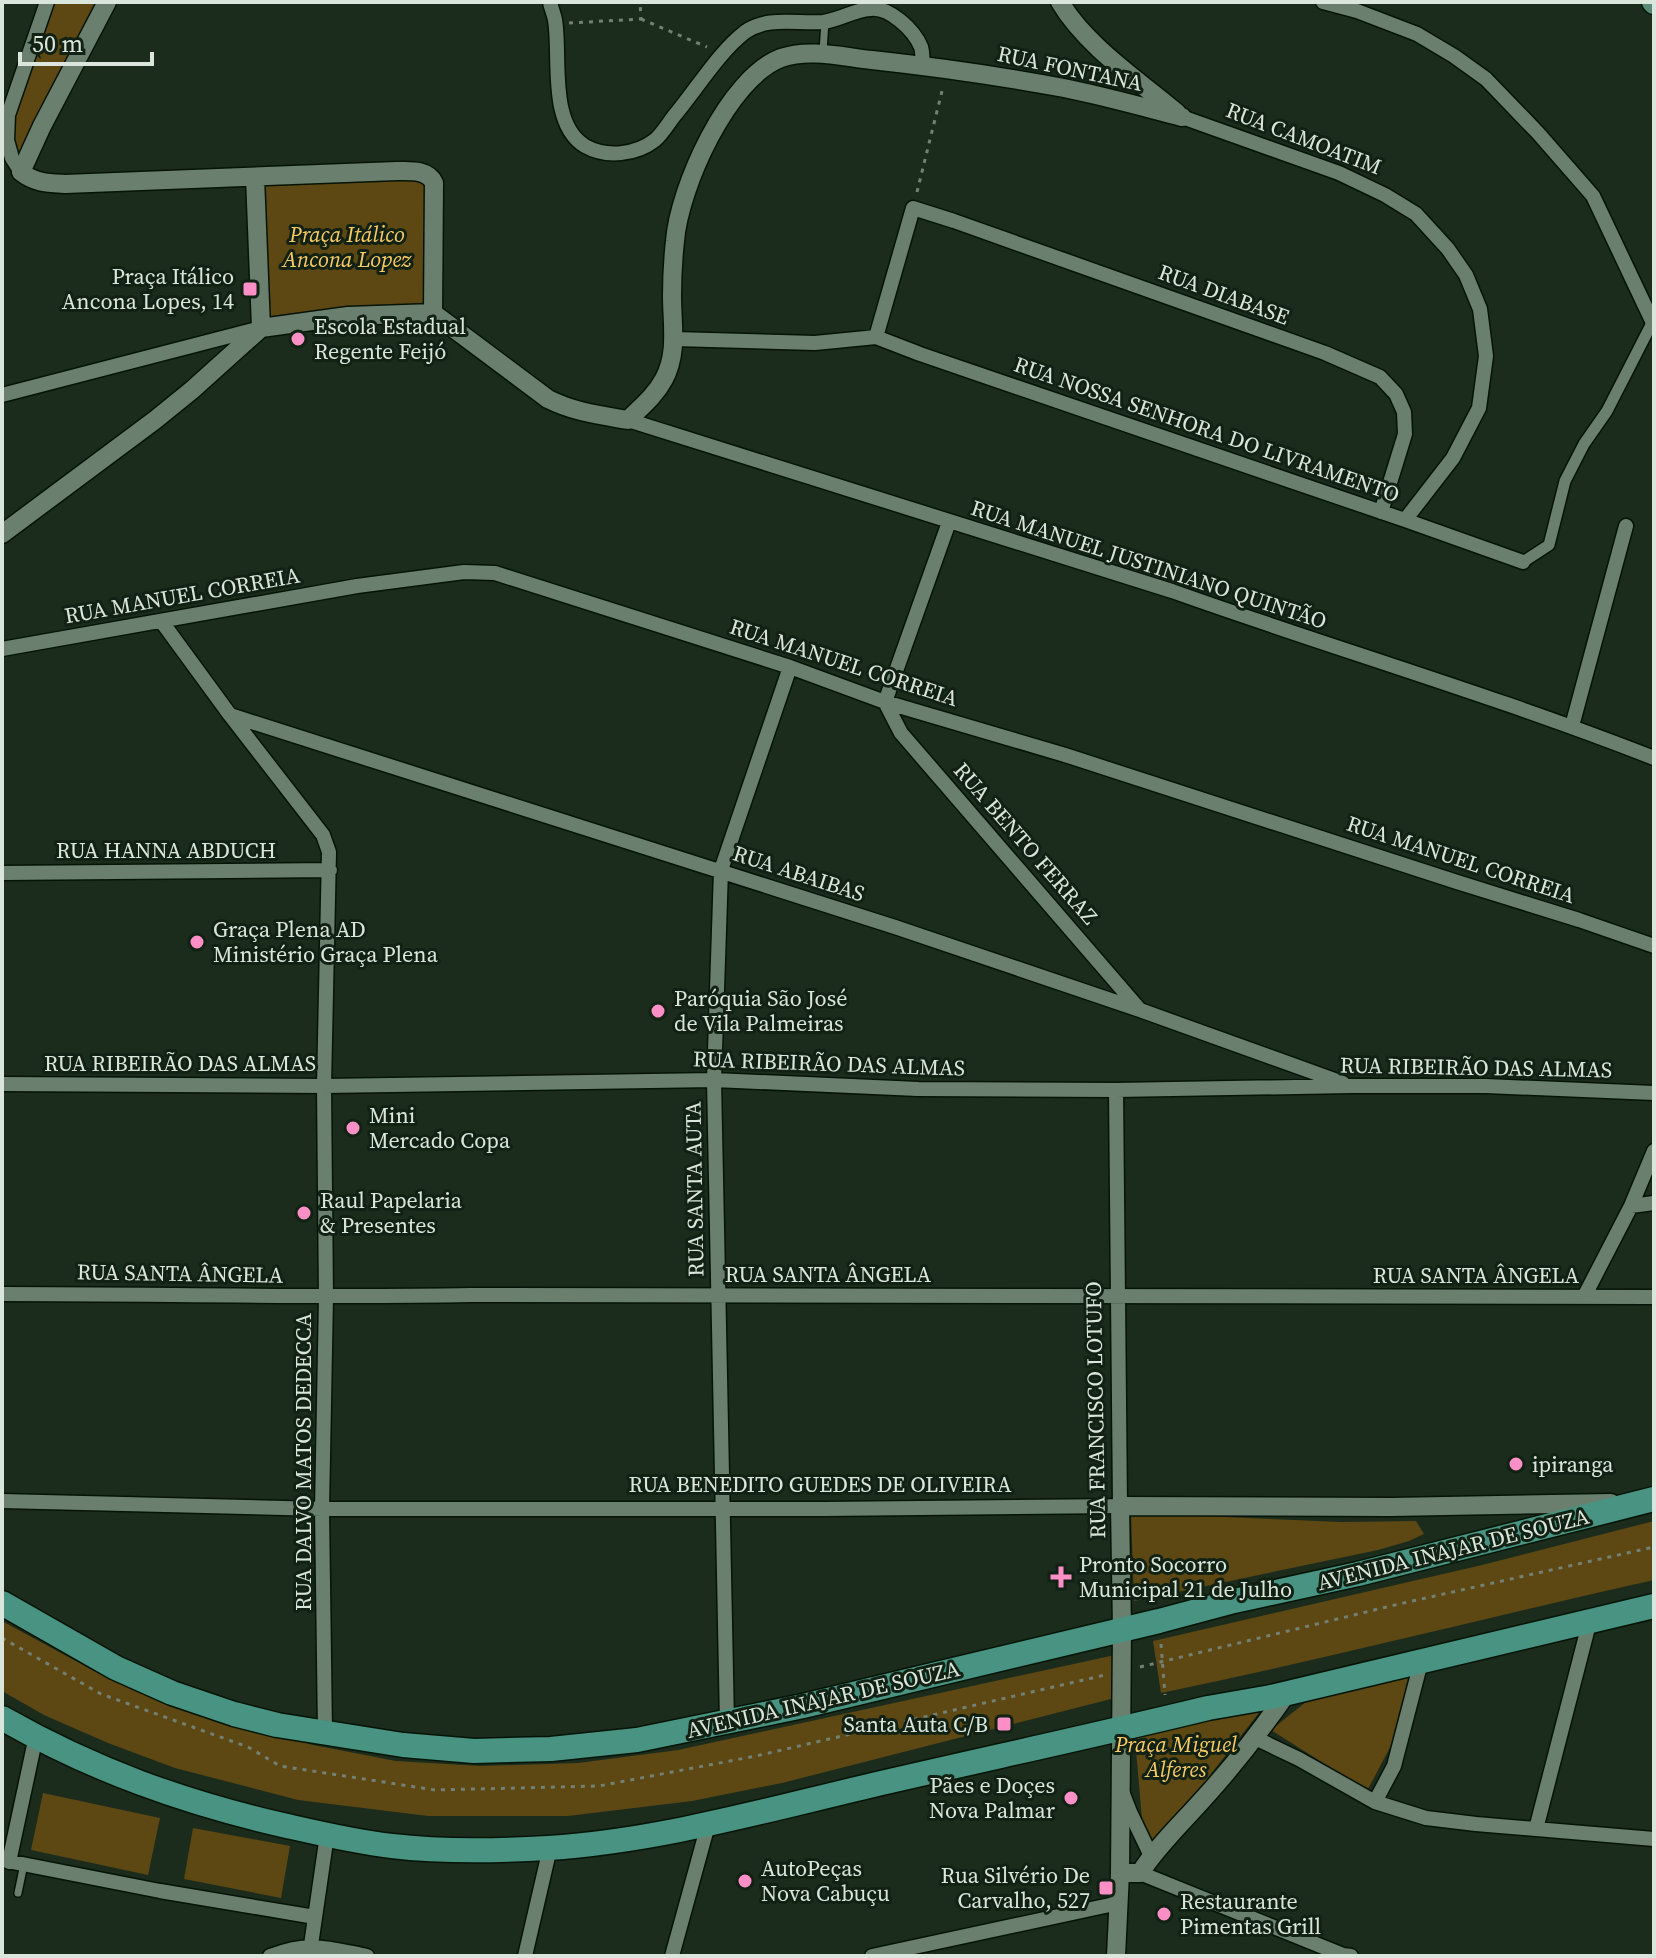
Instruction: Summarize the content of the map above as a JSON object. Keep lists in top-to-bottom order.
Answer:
{
  "streets": {
    "main road": ["AVENIDA INAJAR DE SOUZA"],
    "street": [
      "RUA FONTANA",
      "RUA CAMOATIM",
      "RUA DIABASE",
      "RUA NOSSA SENHORA DO LIVRAMENTO",
      "RUA MANUEL JUSTINIANO QUINTÃO",
      "RUA MANUEL CORREIA",
      "RUA BENTO FERRAZ",
      "RUA HANNA ABDUCH",
      "RUA ABAIBAS",
      "RUA RIBEIRÃO DAS ALMAS",
      "RUA SANTA AUTA",
      "RUA SANTA ÂNGELA",
      "RUA FRANCISCO LOTUFO",
      "RUA DALVO MATOS DEDECCA",
      "RUA BENEDITO GUEDES DE OLIVEIRA"
    ]
  },
  "crossings": [
    ["RUA FONTANA", "RUA CAMOATIM"],
    ["RUA FONTANA", "RUA MANUEL JUSTINIANO QUINTÃO"],
    ["RUA CAMOATIM", "RUA NOSSA SENHORA DO LIVRAMENTO"],
    ["RUA DIABASE", "RUA NOSSA SENHORA DO LIVRAMENTO"],
    ["RUA MANUEL CORREIA", "RUA BENTO FERRAZ"],
    ["RUA MANUEL CORREIA", "RUA SANTA AUTA"],
    ["RUA MANUEL CORREIA", "RUA DALVO MATOS DEDECCA"],
    ["RUA BENTO FERRAZ", "RUA ABAIBAS"],
    ["RUA HANNA ABDUCH", "RUA DALVO MATOS DEDECCA"],
    ["RUA ABAIBAS", "RUA RIBEIRÃO DAS ALMAS"],
    ["RUA ABAIBAS", "RUA SANTA AUTA"],
    ["RUA ABAIBAS", "RUA DALVO MATOS DEDECCA"],
    ["RUA RIBEIRÃO DAS ALMAS", "RUA SANTA AUTA"],
    ["RUA RIBEIRÃO DAS ALMAS", "RUA FRANCISCO LOTUFO"],
    ["RUA RIBEIRÃO DAS ALMAS", "RUA DALVO MATOS DEDECCA"],
    ["RUA SANTA AUTA", "RUA SANTA ÂNGELA"],
    ["RUA SANTA AUTA", "RUA BENEDITO GUEDES DE OLIVEIRA"],
    ["RUA SANTA AUTA", "AVENIDA INAJAR DE SOUZA"],
    ["RUA SANTA ÂNGELA", "RUA FRANCISCO LOTUFO"],
    ["RUA SANTA ÂNGELA", "RUA DALVO MATOS DEDECCA"],
    ["RUA FRANCISCO LOTUFO", "RUA BENEDITO GUEDES DE OLIVEIRA"],
    ["RUA FRANCISCO LOTUFO", "AVENIDA INAJAR DE SOUZA"],
    ["RUA DALVO MATOS DEDECCA", "RUA BENEDITO GUEDES DE OLIVEIRA"],
    ["RUA DALVO MATOS DEDECCA", "AVENIDA INAJAR DE SOUZA"],
    ["RUA BENEDITO GUEDES DE OLIVEIRA", "AVENIDA INAJAR DE SOUZA"]
  ],
  "parks": ["Praça Itálico Ancona Lopez", "Praça Miguel Alferes"],
  "places": {
    "transit": ["Praça Itálico Ancona Lopes, 14", "Santa Auta C/B", "Rua Silvério De Carvalho, 527"],
    "other": [
      "Escola Estadual Regente Feijó",
      "Graça Plena AD Ministério Graça Plena",
      "Paróquia São José de Vila Palmeiras",
      "Mini Mercado Copa",
      "Raul Papelaria & Presentes",
      "ipiranga",
      "Pães e Doçes Nova Palmar",
      "AutoPeças Nova Cabuçu",
      "Restaurante Pimentas Grill"
    ],
    "health": ["Pronto Socorro Municipal 21 de Julho"]
  },
  "scale_bar": "50 m"
}
